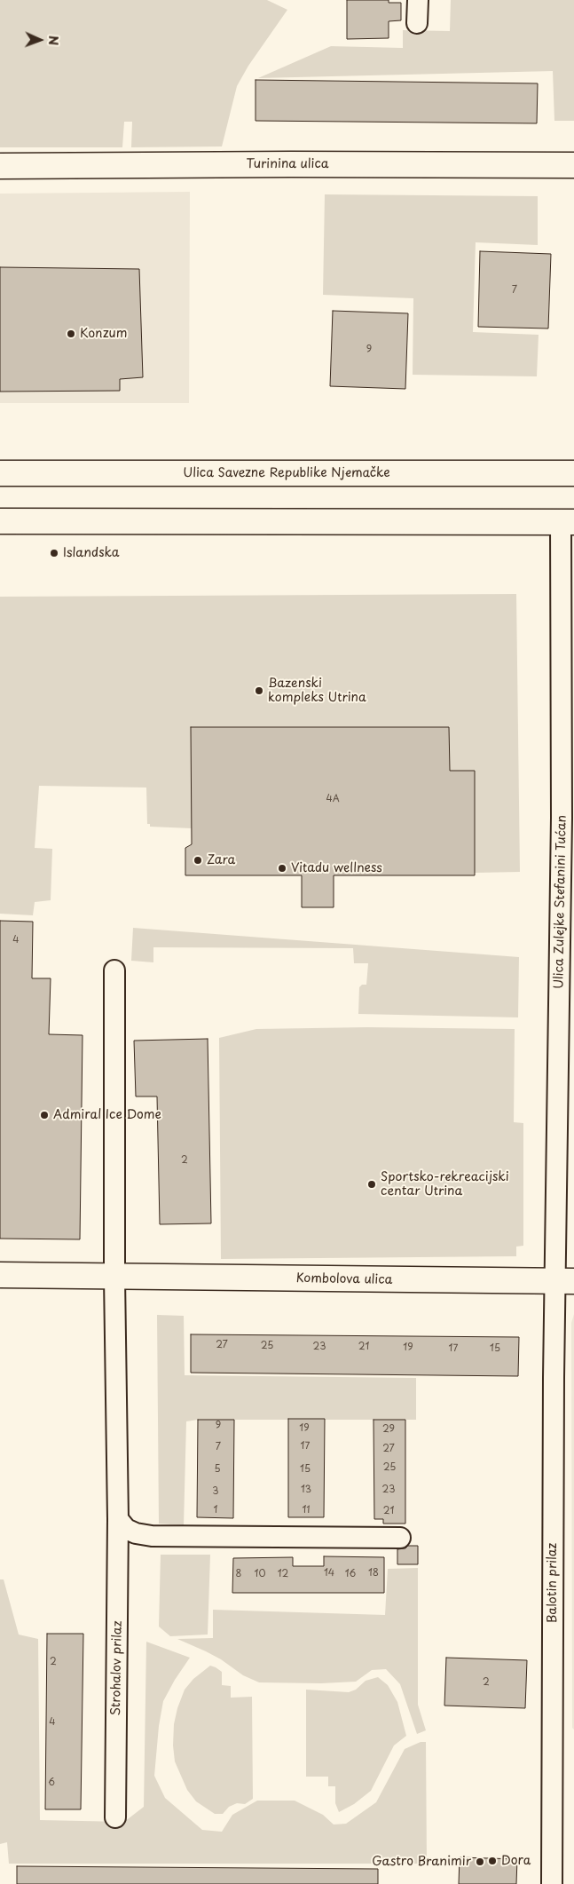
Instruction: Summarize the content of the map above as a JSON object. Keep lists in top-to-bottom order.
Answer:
{
  "streets": {
    "main road": ["Turinina ulica", "Ulica Savezne Republike Njemačke", "Kombolova ulica"],
    "street": ["Ulica Zulejke Stefanini Tućan", "Balotin prilaz", "Strohalov prilaz"]
  },
  "crossings": [
    ["Ulica Zulejke Stefanini Tućan", "Kombolova ulica"],
    ["Ulica Zulejke Stefanini Tućan", "Balotin prilaz"],
    ["Kombolova ulica", "Balotin prilaz"],
    ["Kombolova ulica", "Strohalov prilaz"]
  ],
  "places": [
    "Konzum",
    "Islandska",
    "Bazenski kompleks Utrina",
    "Zara",
    "Vitadu wellness",
    "Admiral Ice Dome",
    "Sportsko-rekreacijski centar Utrina",
    "Dora",
    "Gastro Branimir"
  ],
  "house_numbers": [
    "7",
    "9",
    "4A",
    "4",
    "2",
    "27",
    "25",
    "23",
    "21",
    "19",
    "17",
    "15",
    "9",
    "19",
    "29",
    "17",
    "7",
    "27",
    "25",
    "5",
    "15",
    "13",
    "23",
    "3",
    "1",
    "11",
    "21",
    "14",
    "18",
    "8",
    "10",
    "12",
    "16",
    "2",
    "2",
    "4",
    "6"
  ],
  "north": "right"
}
